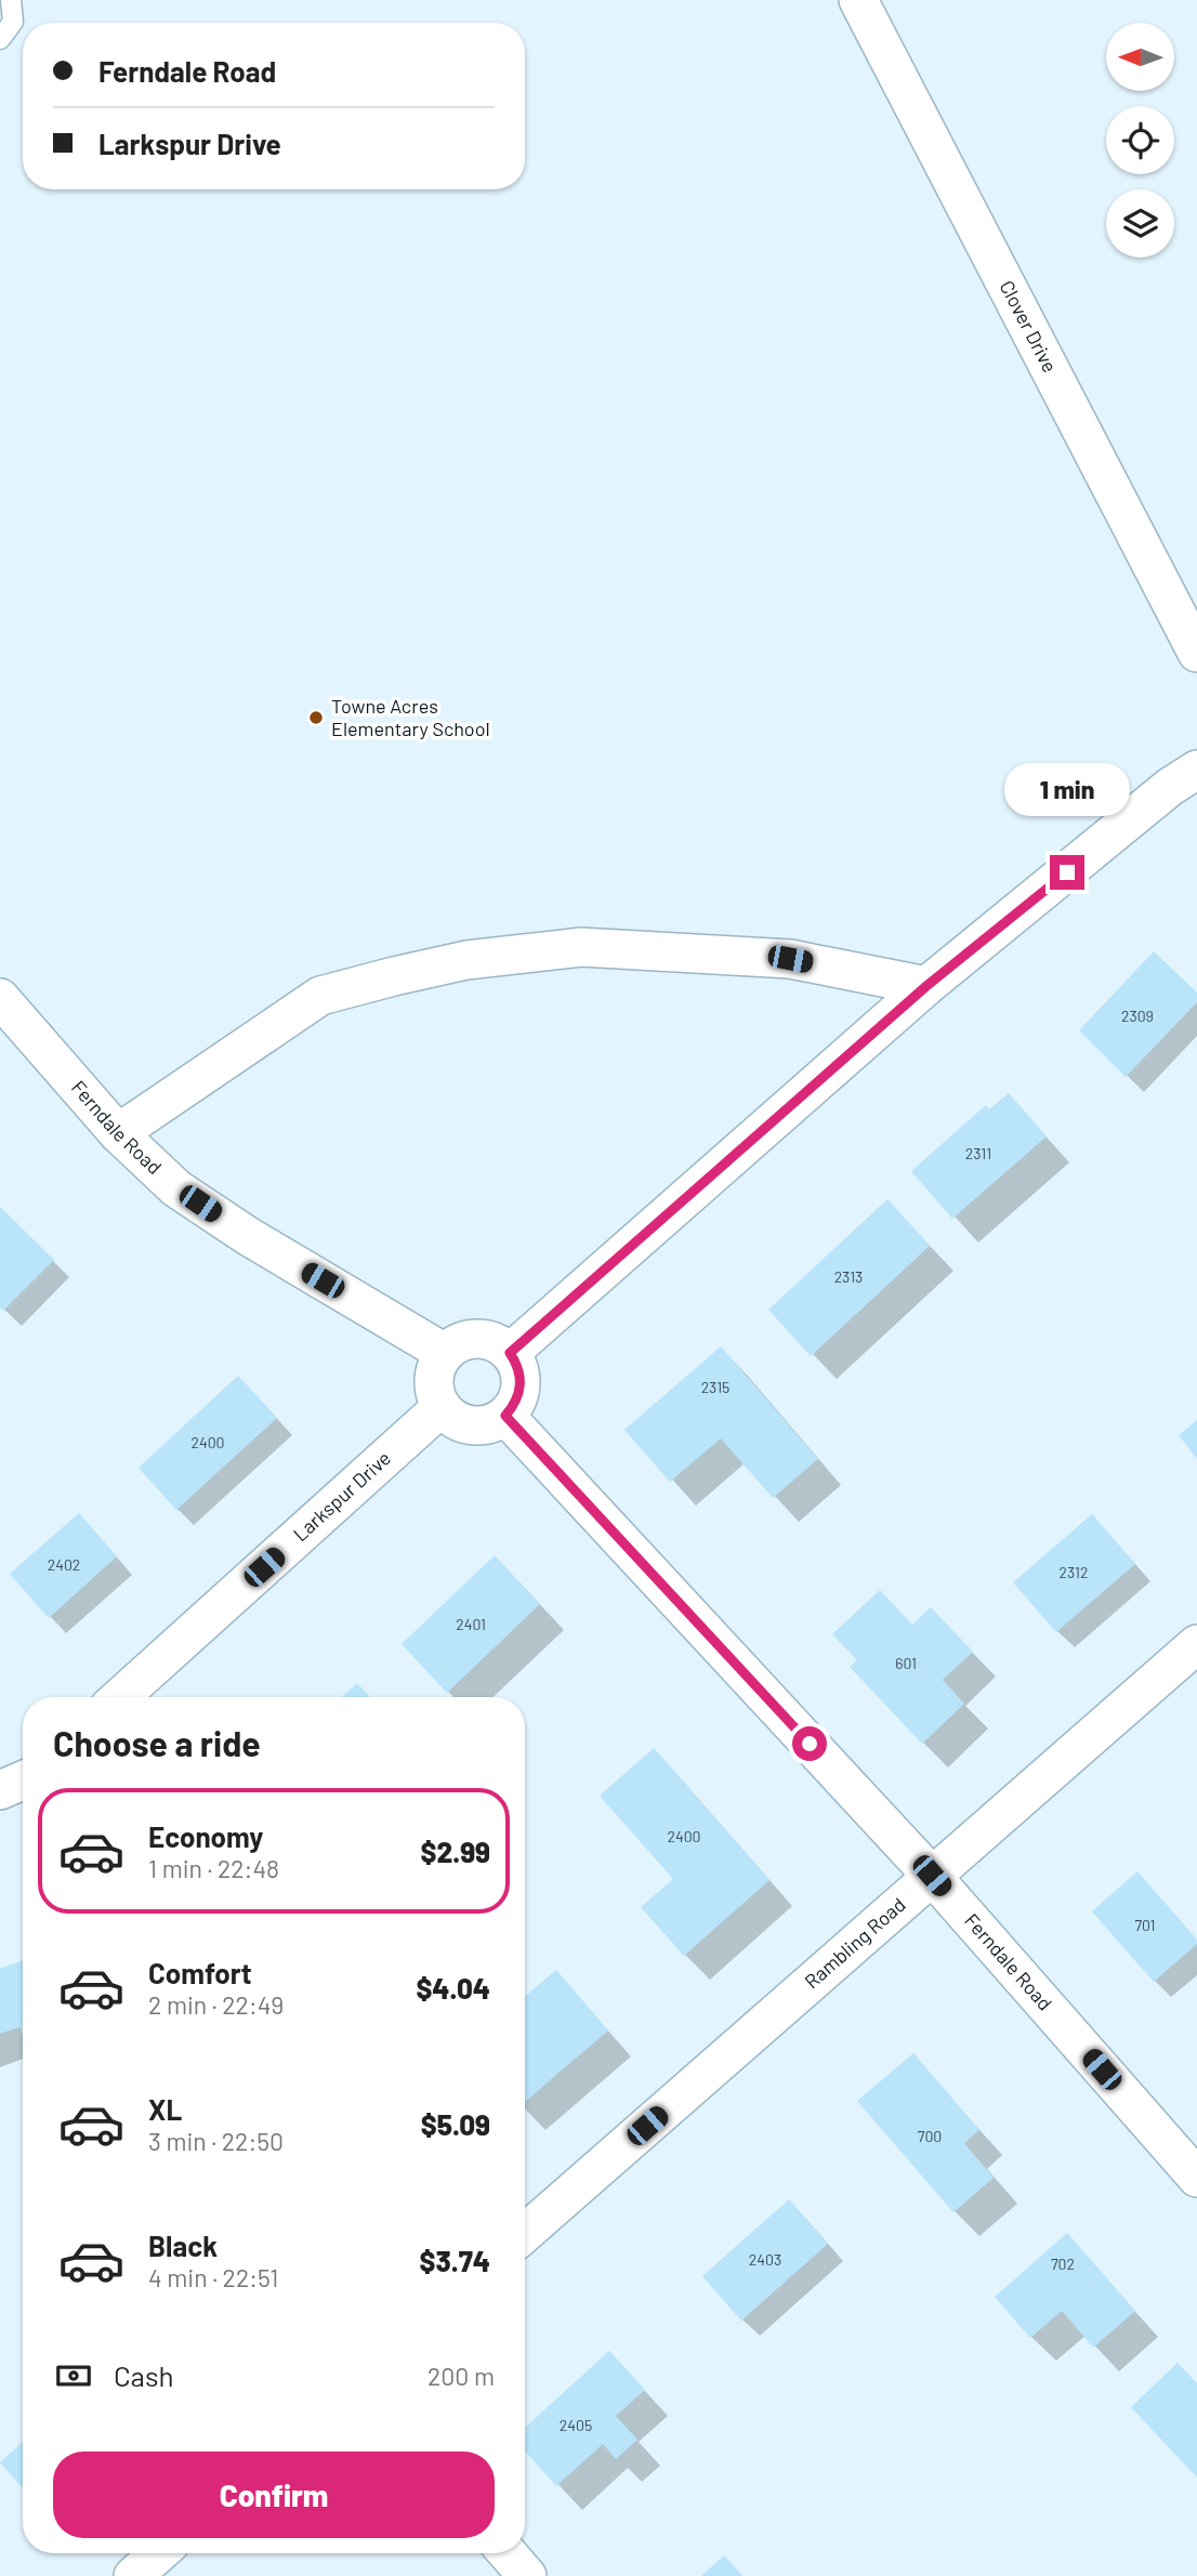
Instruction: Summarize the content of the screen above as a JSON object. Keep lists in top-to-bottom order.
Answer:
{
  "streets": {
    "street": [
      "Clover Drive",
      "Ferndale Road",
      "Larkspur Drive",
      "Rambling Road"
    ]
  },
  "crossings": [
    ["Ferndale Road", "Larkspur Drive"],
    ["Ferndale Road", "Rambling Road"]
  ],
  "places": ["Towne Acres Elementary School"],
  "house_numbers": [
    "2309",
    "2311",
    "2313",
    "2315",
    "2400",
    "2402",
    "2312",
    "2401",
    "601",
    "2400",
    "701",
    "700",
    "2403",
    "702",
    "2405"
  ],
  "north": "left",
  "page": {
    "banner": ["Ferndale Road", "Larkspur Drive"],
    "bubble": "1 min",
    "heading": "Choose a ride",
    "list": [
      {
        "name": "Economy",
        "note": "1 min · 22:48",
        "value": "$2.99"
      },
      {
        "name": "Comfort",
        "note": "2 min · 22:49",
        "value": "$4.04"
      },
      {
        "name": "XL",
        "note": "3 min · 22:50",
        "value": "$5.09"
      },
      {
        "name": "Black",
        "note": "4 min · 22:51",
        "value": "$3.74"
      }
    ],
    "pay": ["Cash", "200 m"],
    "buttons": "Confirm"
  }
}
